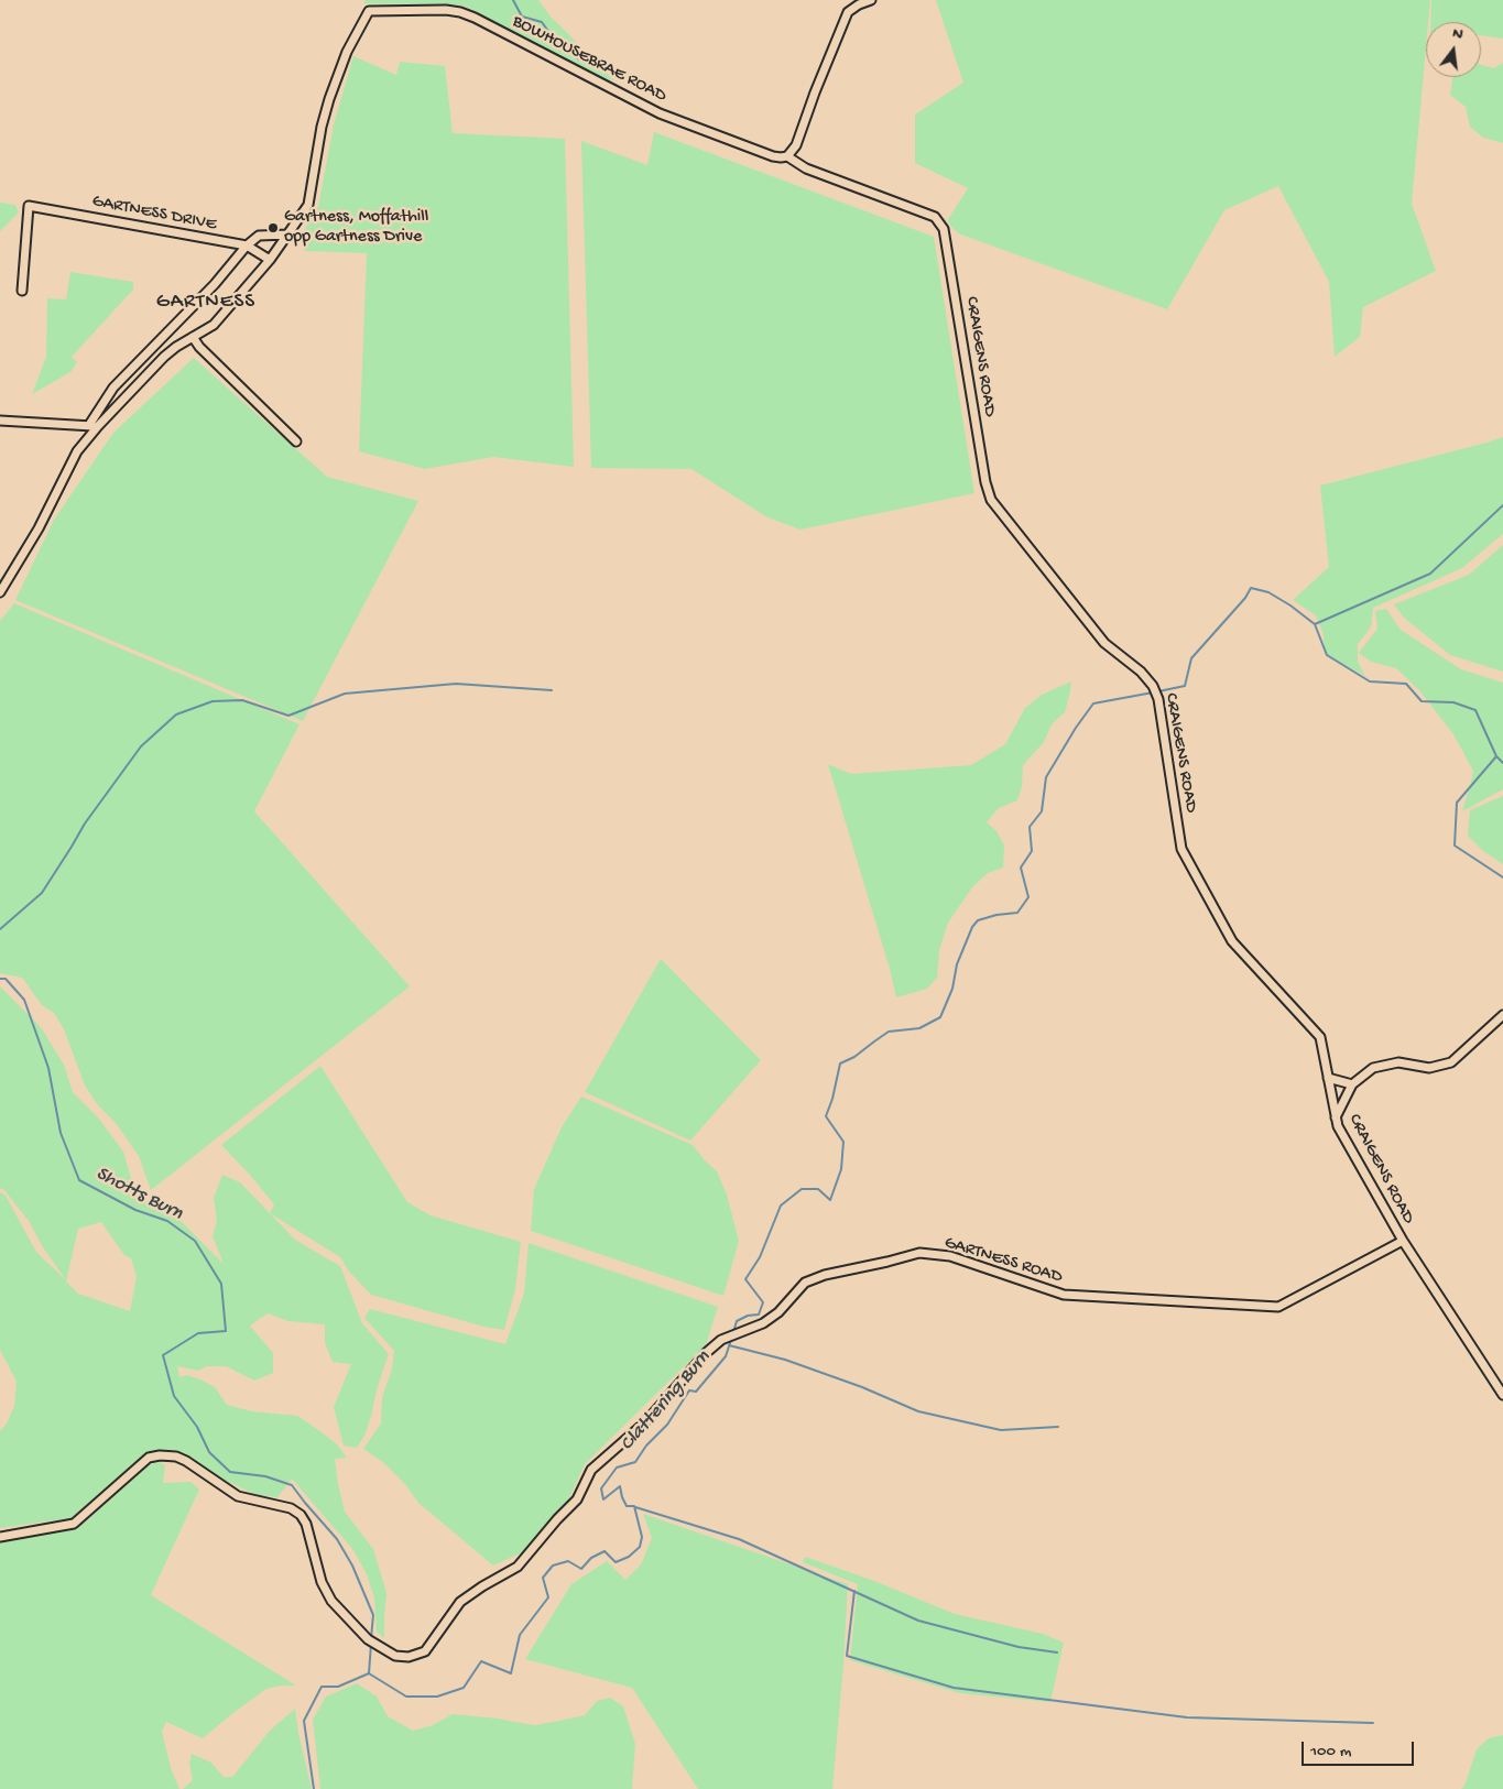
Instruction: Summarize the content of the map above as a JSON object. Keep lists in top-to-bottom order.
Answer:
{
  "streets": {
    "street": [
      "BOWHOUSEBRAE ROAD",
      "GARTNESS DRIVE",
      "CRAIGENS ROAD",
      "GARTNESS ROAD"
    ]
  },
  "crossings": [
    ["BOWHOUSEBRAE ROAD", "GARTNESS DRIVE"],
    ["BOWHOUSEBRAE ROAD", "CRAIGENS ROAD"],
    ["CRAIGENS ROAD", "GARTNESS ROAD"]
  ],
  "districts": ["GARTNESS"],
  "water": ["Shotts Burn", "Clattering Burn"],
  "places": ["Gartness, Moffathill opp Gartness Drive"],
  "scale_bar": "100 m",
  "north": "top"
}
